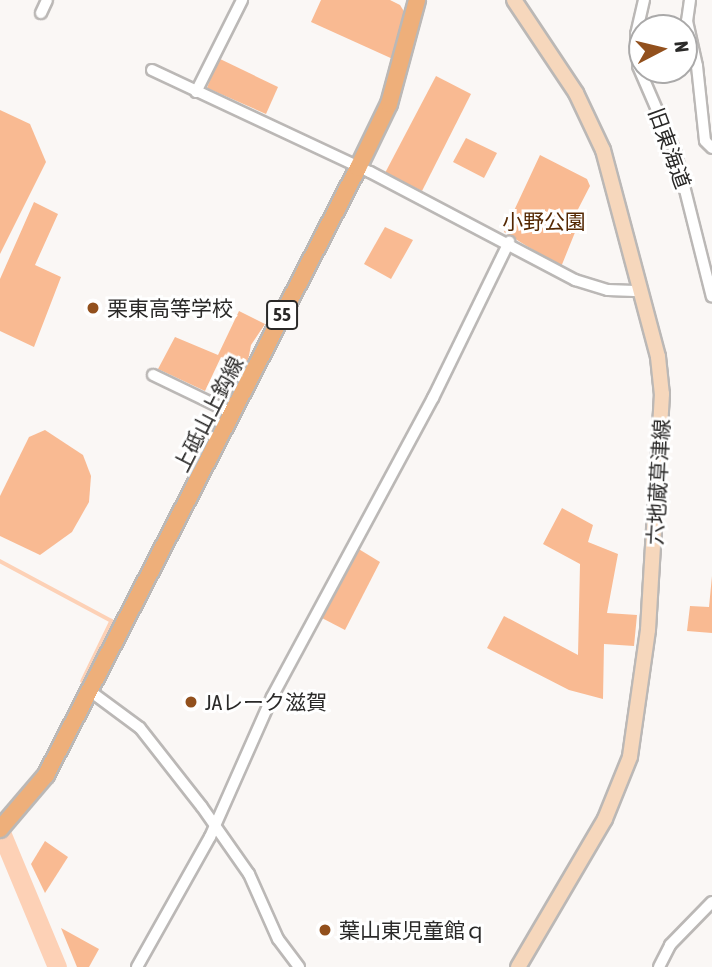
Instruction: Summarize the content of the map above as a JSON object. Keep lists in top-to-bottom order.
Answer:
{
  "streets": {
    "main road": ["55", "上砥山上鈎線", "六地蔵草津線"],
    "street": ["旧東海道"]
  },
  "parks": ["小野公園"],
  "places": ["栗東高等学校", "JAレーク滋賀", "葉山東児童館ｑ"],
  "north": "right"
}
